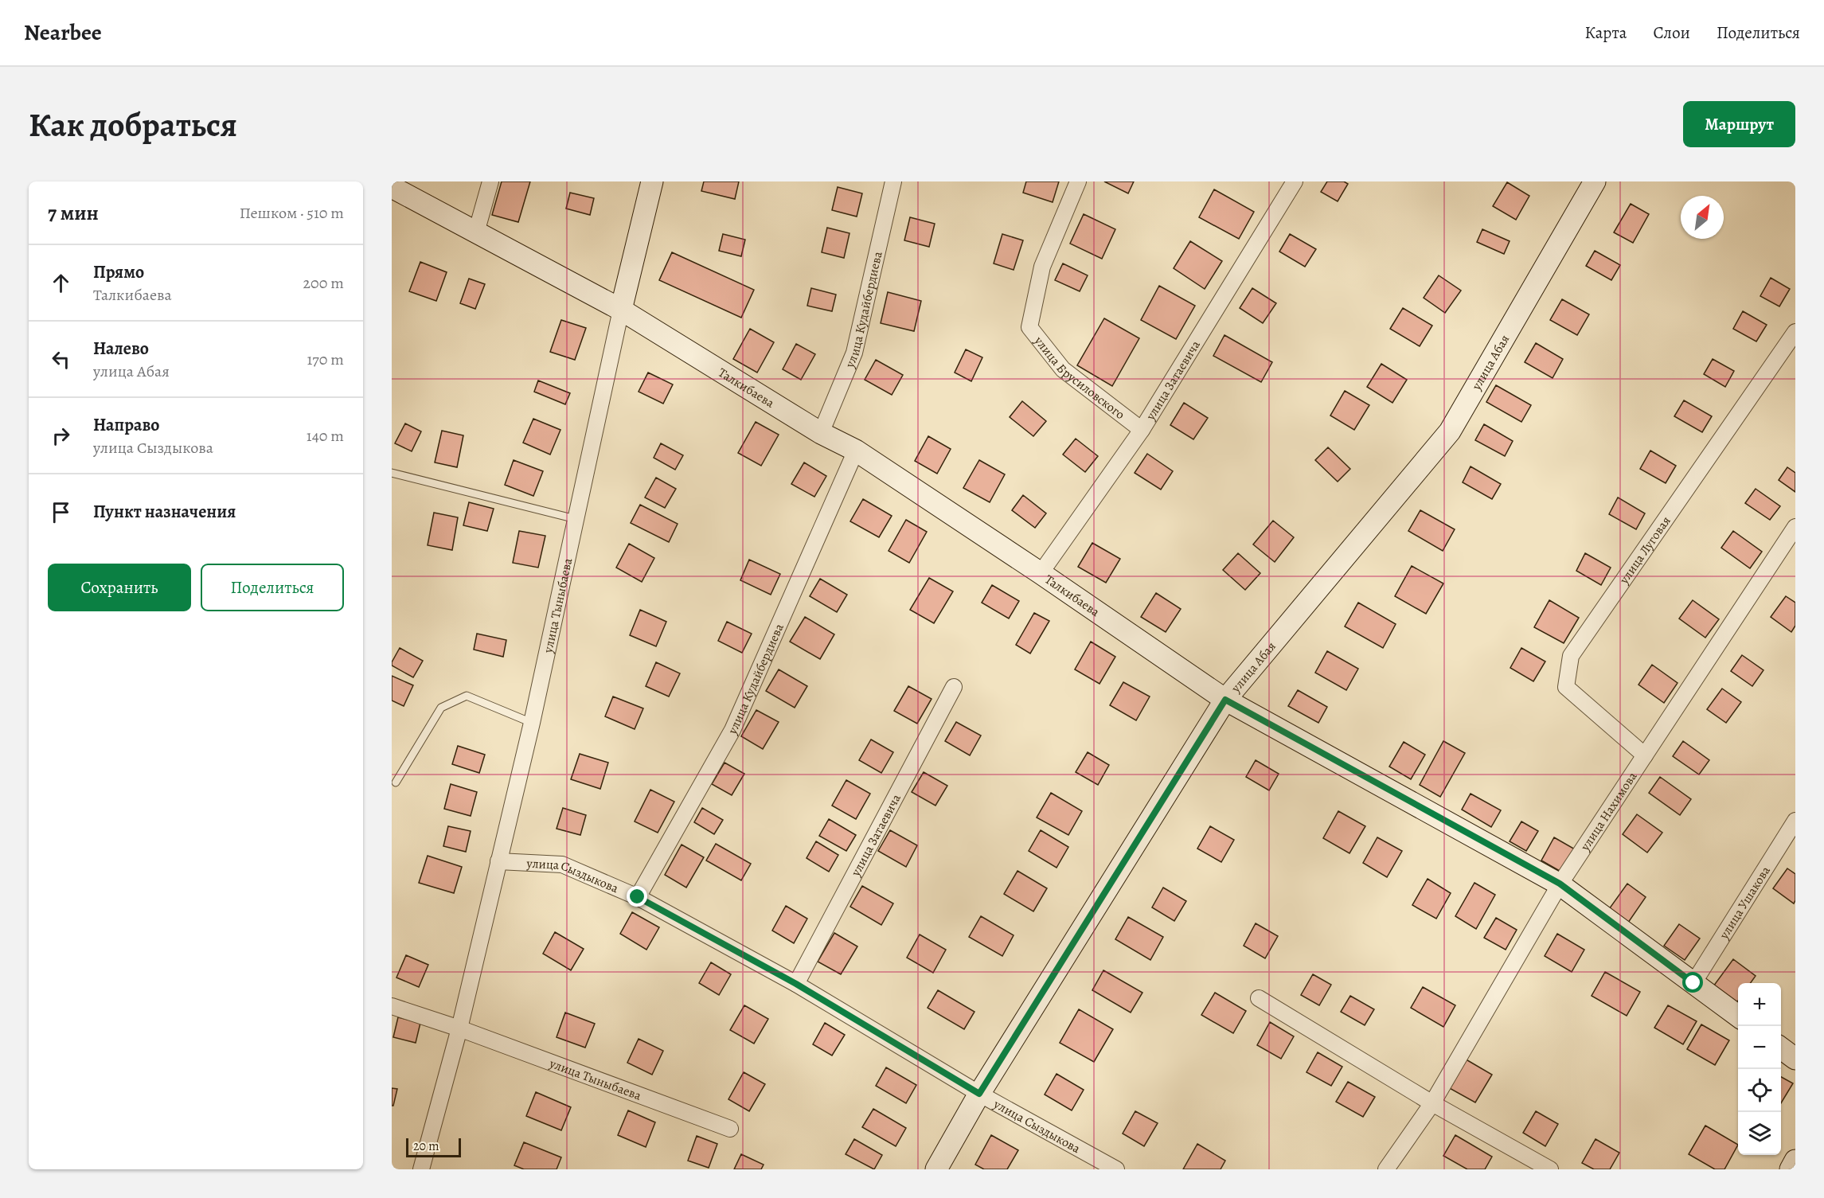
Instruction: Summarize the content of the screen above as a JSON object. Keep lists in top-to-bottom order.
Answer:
{
  "streets": {
    "street": [
      "улица Кудайбердиева",
      "улица Абая",
      "улица Брусиловского",
      "улица Затаевича",
      "Талкибаева",
      "улица Луговая",
      "улица Тыныбаева",
      "улица Нахимова",
      "улица Сыздыкова",
      "улица Ушакова"
    ]
  },
  "crossings": [
    ["улица Кудайбердиева", "Талкибаева"],
    ["улица Кудайбердиева", "улица Сыздыкова"],
    ["улица Абая", "Талкибаева"],
    ["улица Абая", "улица Сыздыкова"],
    ["улица Брусиловского", "улица Затаевича"],
    ["улица Затаевича", "Талкибаева"],
    ["улица Затаевича", "улица Сыздыкова"],
    ["Талкибаева", "улица Тыныбаева"],
    ["Талкибаева", "улица Нахимова"],
    ["Талкибаева", "улица Ушакова"],
    ["улица Луговая", "улица Нахимова"],
    ["улица Тыныбаева", "улица Сыздыкова"]
  ],
  "scale_bar": "20 m",
  "north": "top right",
  "page": {
    "header": "Nearbee",
    "nav": ["Карта", "Слои", "Поделиться"],
    "buttons": [
      "Маршрут",
      ["Сохранить", "Поделиться"]
    ],
    "title": "Как добраться",
    "heading": ["7 мин", "Пешком · 510 m"],
    "list": [
      ["Прямо", "Талкибаева", "200 m"],
      ["Налево", "улица Абая", "170 m"],
      ["Направо", "улица Сыздыкова", "140 m"],
      "Пункт назначения"
    ],
    "map_buttons": ["+", "−"],
    "scale": "20 m"
  }
}
